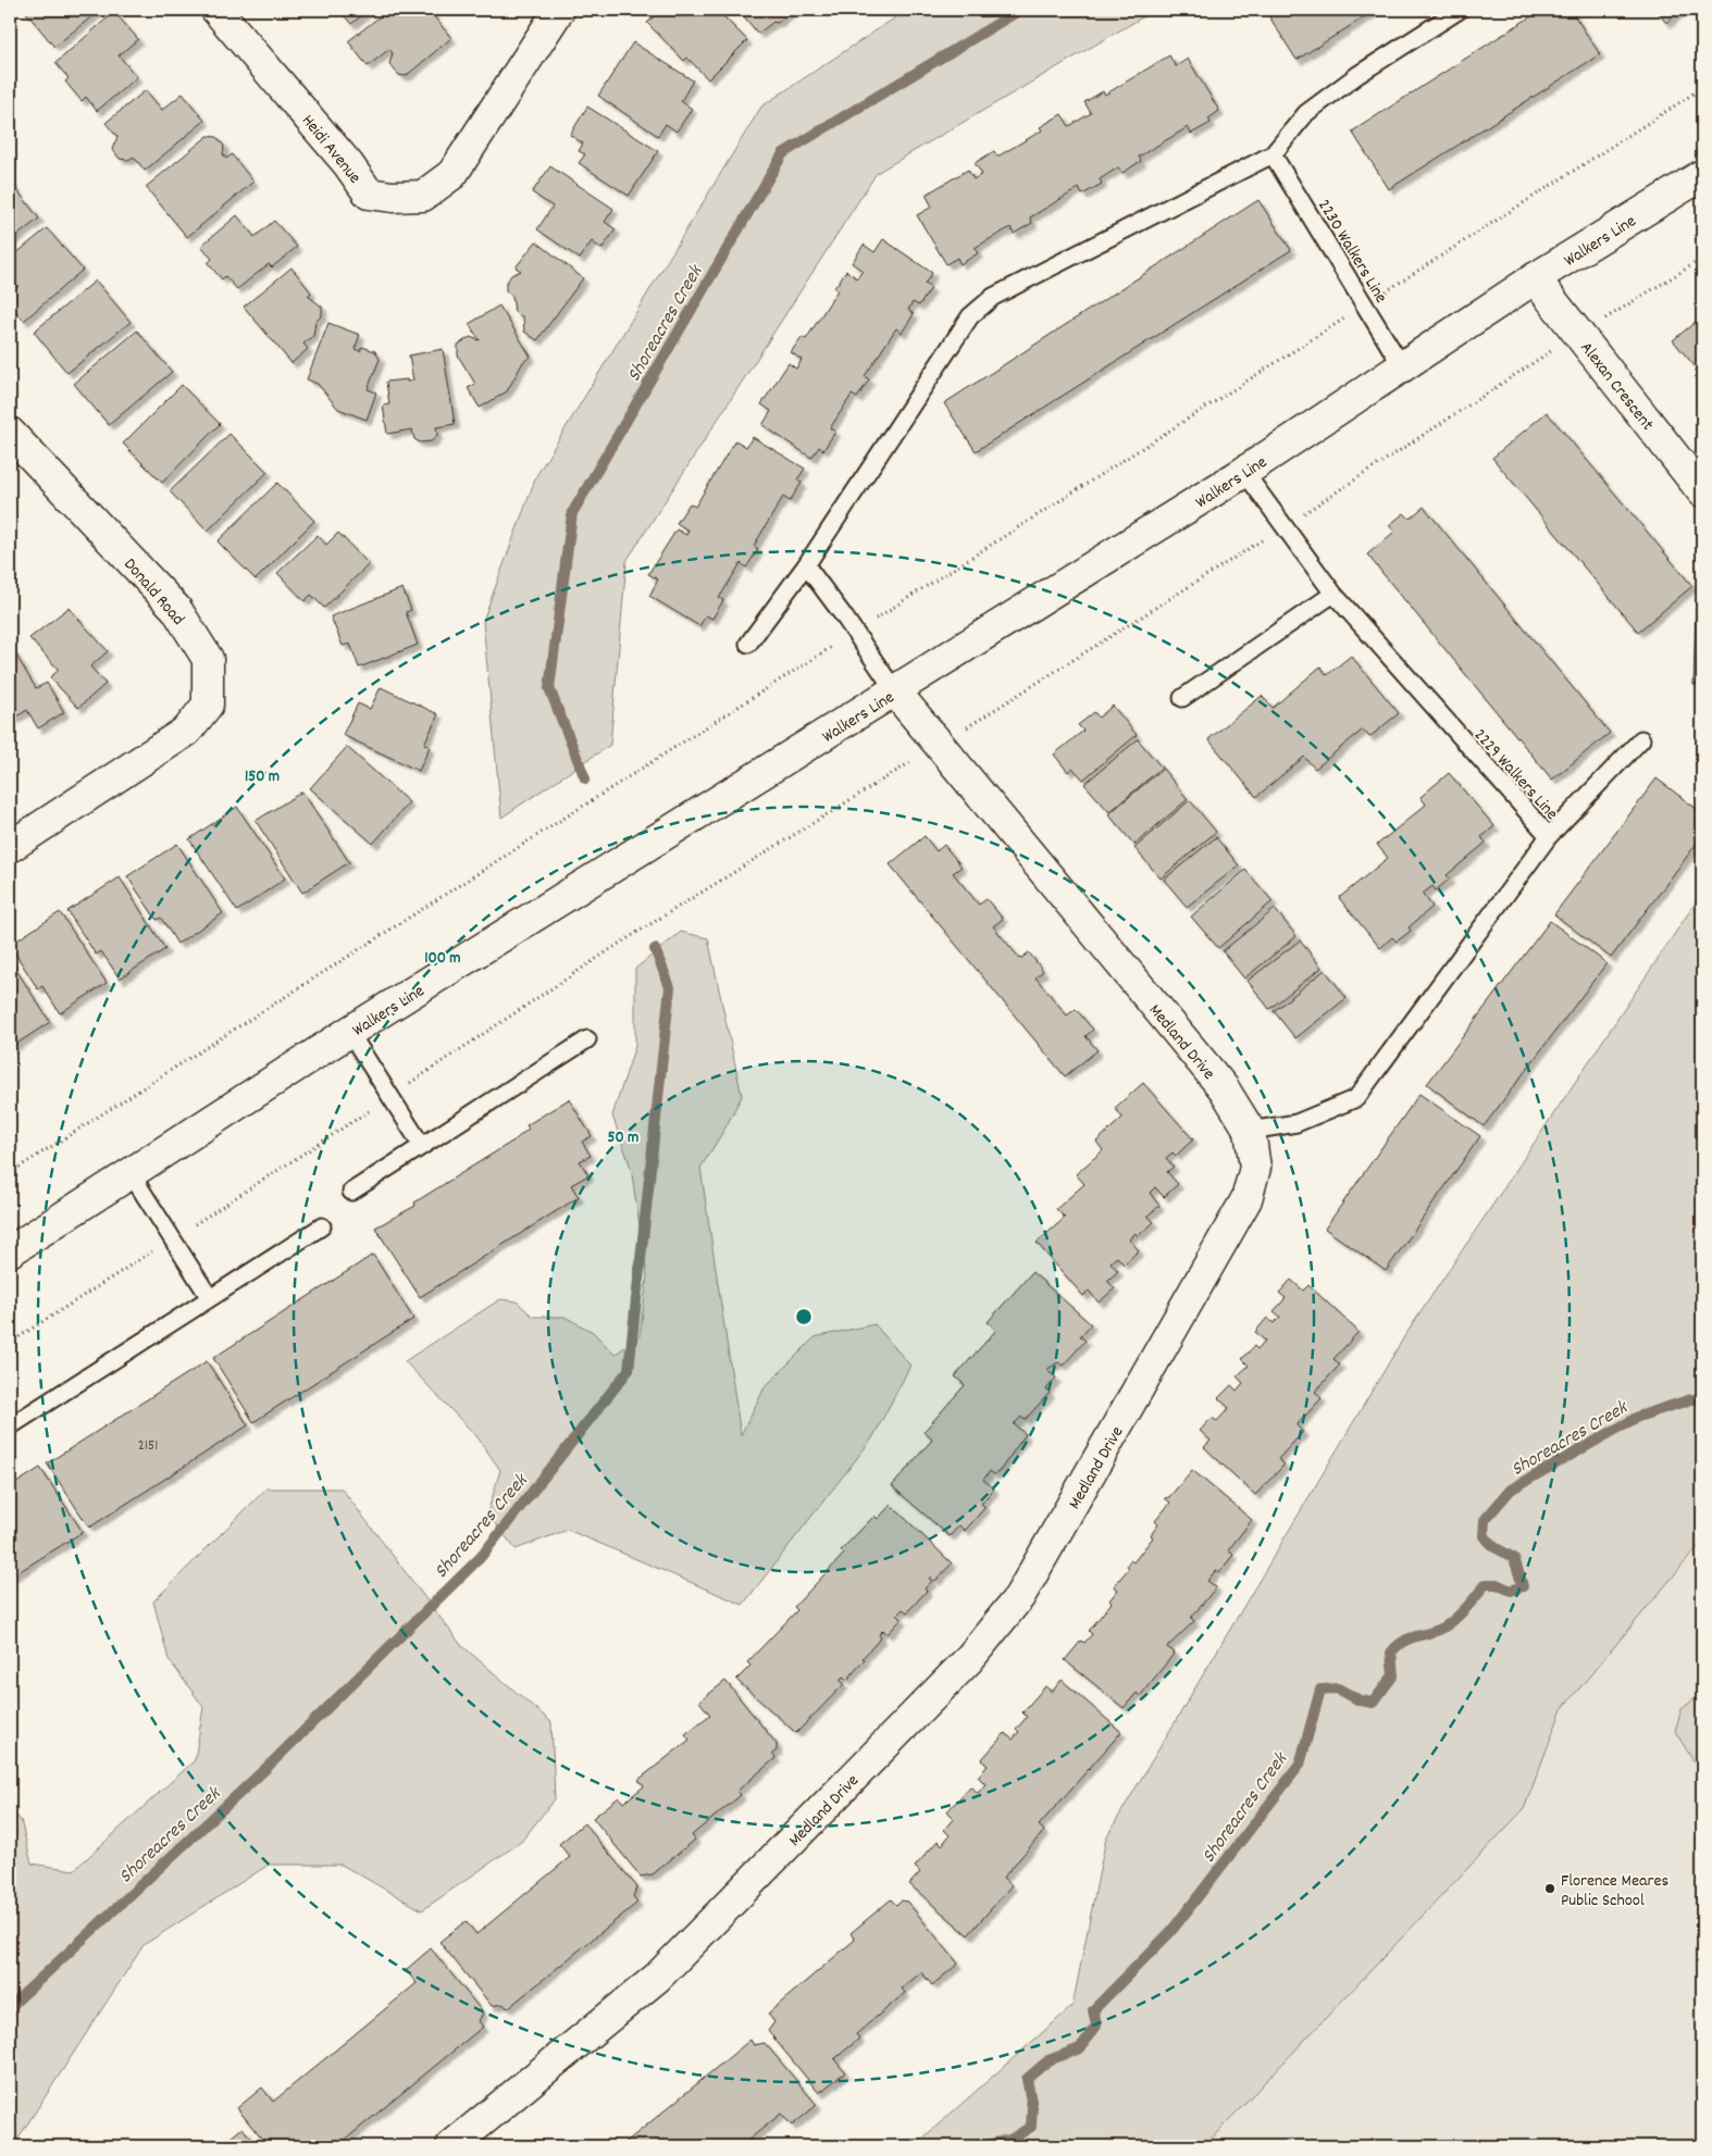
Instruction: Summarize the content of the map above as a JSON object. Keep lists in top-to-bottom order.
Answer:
{
  "streets": {
    "street": [
      "Heidi Avenue",
      "Walkers Line",
      "Alexan Crescent",
      "Donald Road",
      "Medland Drive"
    ],
    "lane": ["2230 Walkers Line", "2229 Walkers Line"]
  },
  "crossings": [
    ["Walkers Line", "2230 Walkers Line"],
    ["Walkers Line", "Alexan Crescent"],
    ["Walkers Line", "2229 Walkers Line"],
    ["Walkers Line", "Medland Drive"],
    ["2229 Walkers Line", "Medland Drive"]
  ],
  "water": ["Shoreacres Creek"],
  "places": ["Florence Meares Public School"],
  "house_numbers": ["2151"],
  "rings": ["150 m", "100 m", "50 m"]
}
